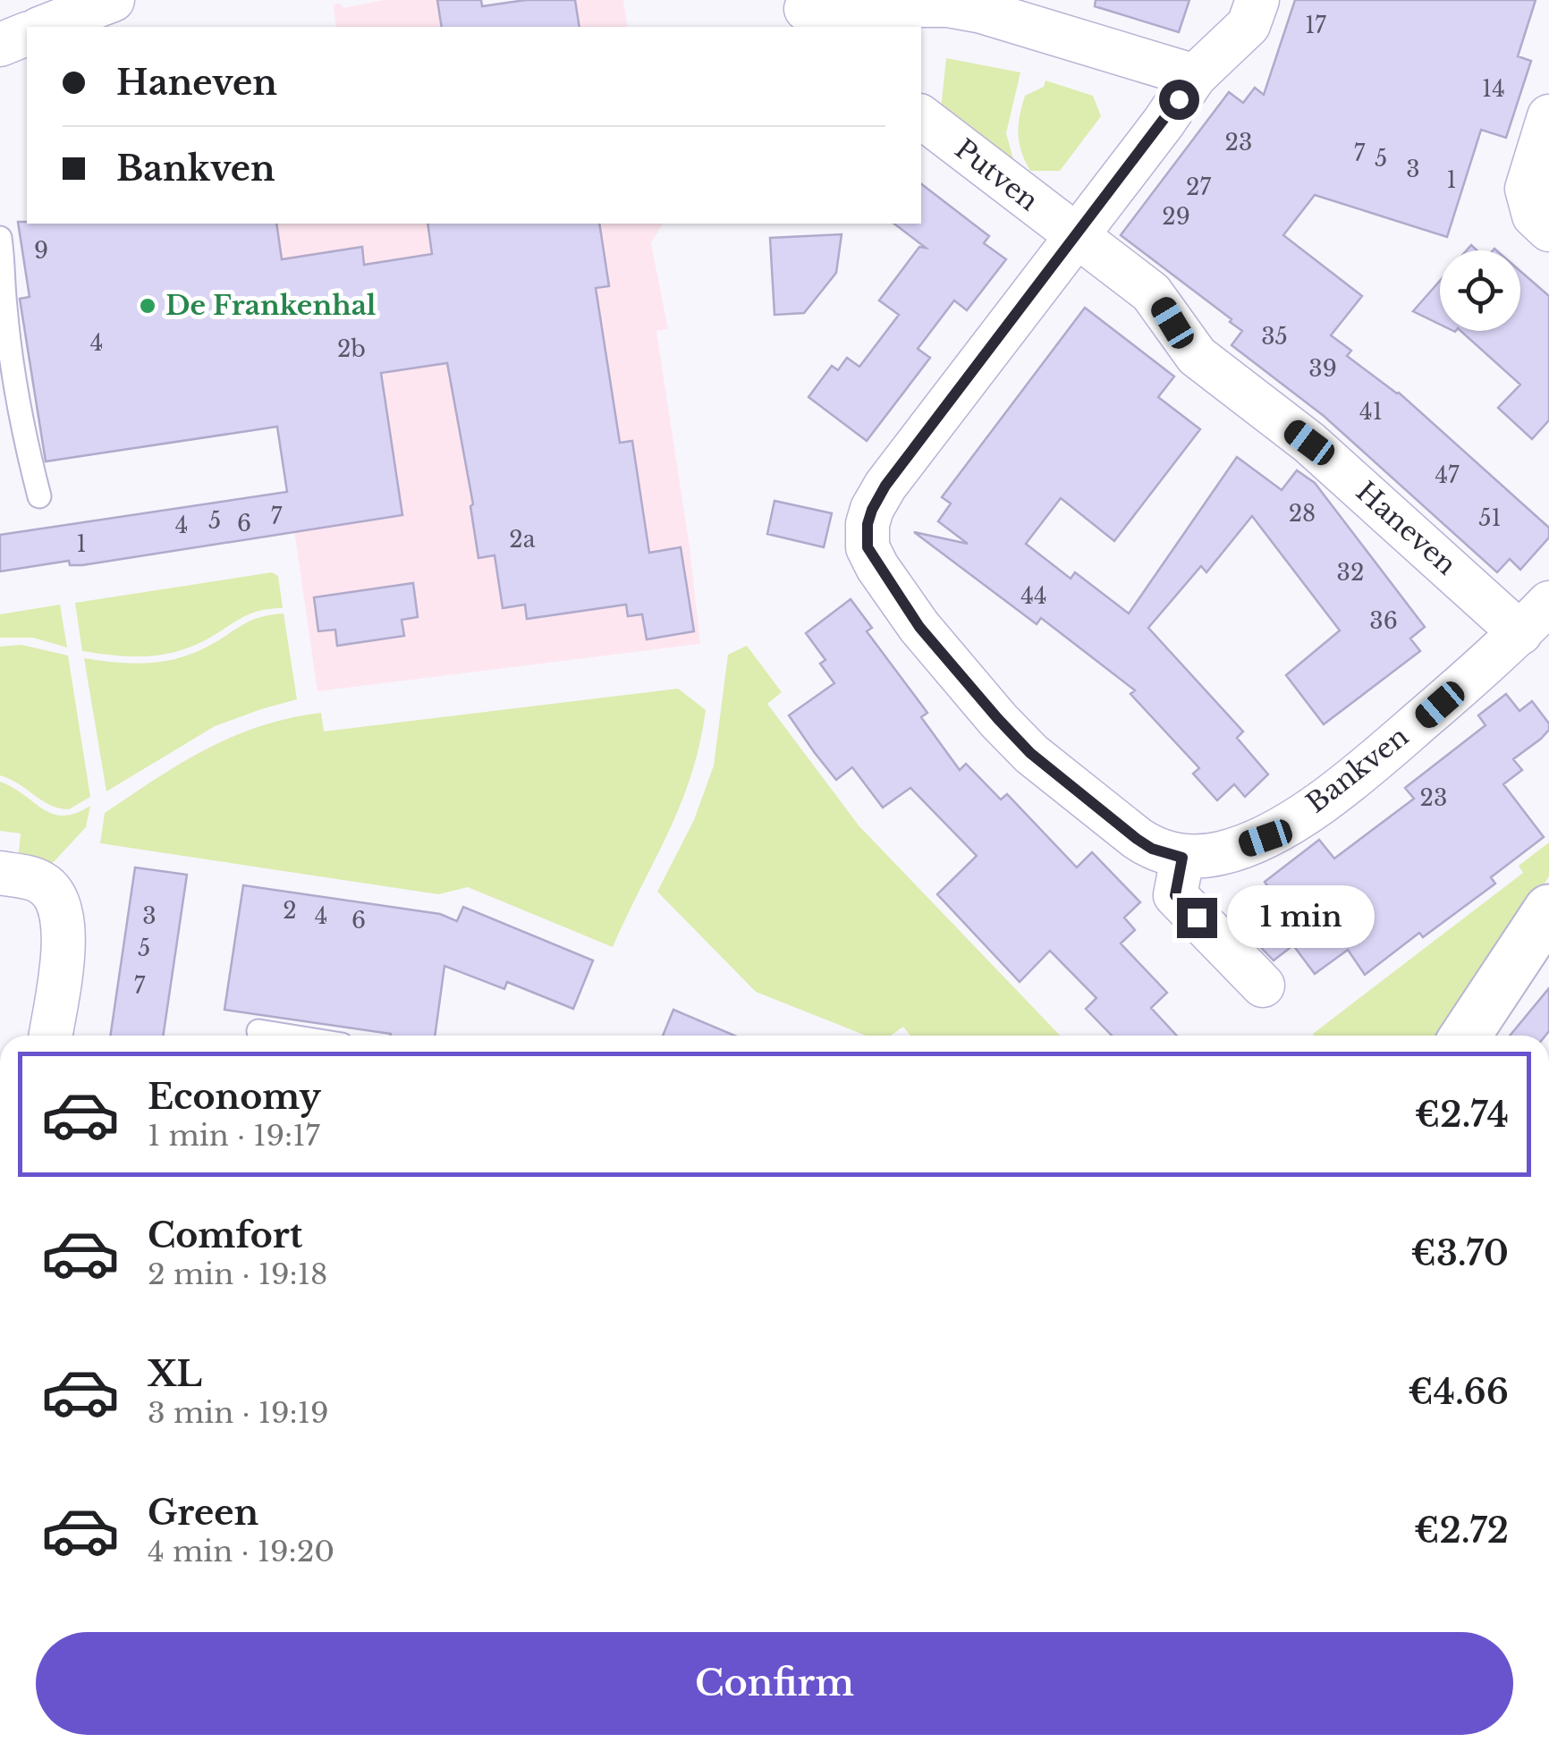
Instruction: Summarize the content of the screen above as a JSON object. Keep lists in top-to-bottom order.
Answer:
{
  "streets": {
    "street": ["Putven", "Haneven", "Bankven"]
  },
  "crossings": [
    ["Putven", "Haneven"],
    ["Putven", "Bankven"],
    ["Haneven", "Bankven"]
  ],
  "places": ["De Frankenhal"],
  "house_numbers": [
    "17",
    "14",
    "23",
    "7",
    "5",
    "3",
    "1",
    "27",
    "29",
    "9",
    "35",
    "4",
    "2b",
    "39",
    "41",
    "47",
    "28",
    "7",
    "51",
    "5",
    "6",
    "4",
    "2a",
    "1",
    "32",
    "44",
    "36",
    "23",
    "2",
    "3",
    "4",
    "6",
    "5",
    "7"
  ],
  "page": {
    "banner": ["Haneven", "Bankven"],
    "bubble": "1 min",
    "list": [
      {
        "name": "Economy",
        "note": "1 min · 19:17",
        "value": "€2.74"
      },
      {
        "name": "Comfort",
        "note": "2 min · 19:18",
        "value": "€3.70"
      },
      {
        "name": "XL",
        "note": "3 min · 19:19",
        "value": "€4.66"
      },
      {
        "name": "Green",
        "note": "4 min · 19:20",
        "value": "€2.72"
      }
    ],
    "buttons": "Confirm"
  }
}
